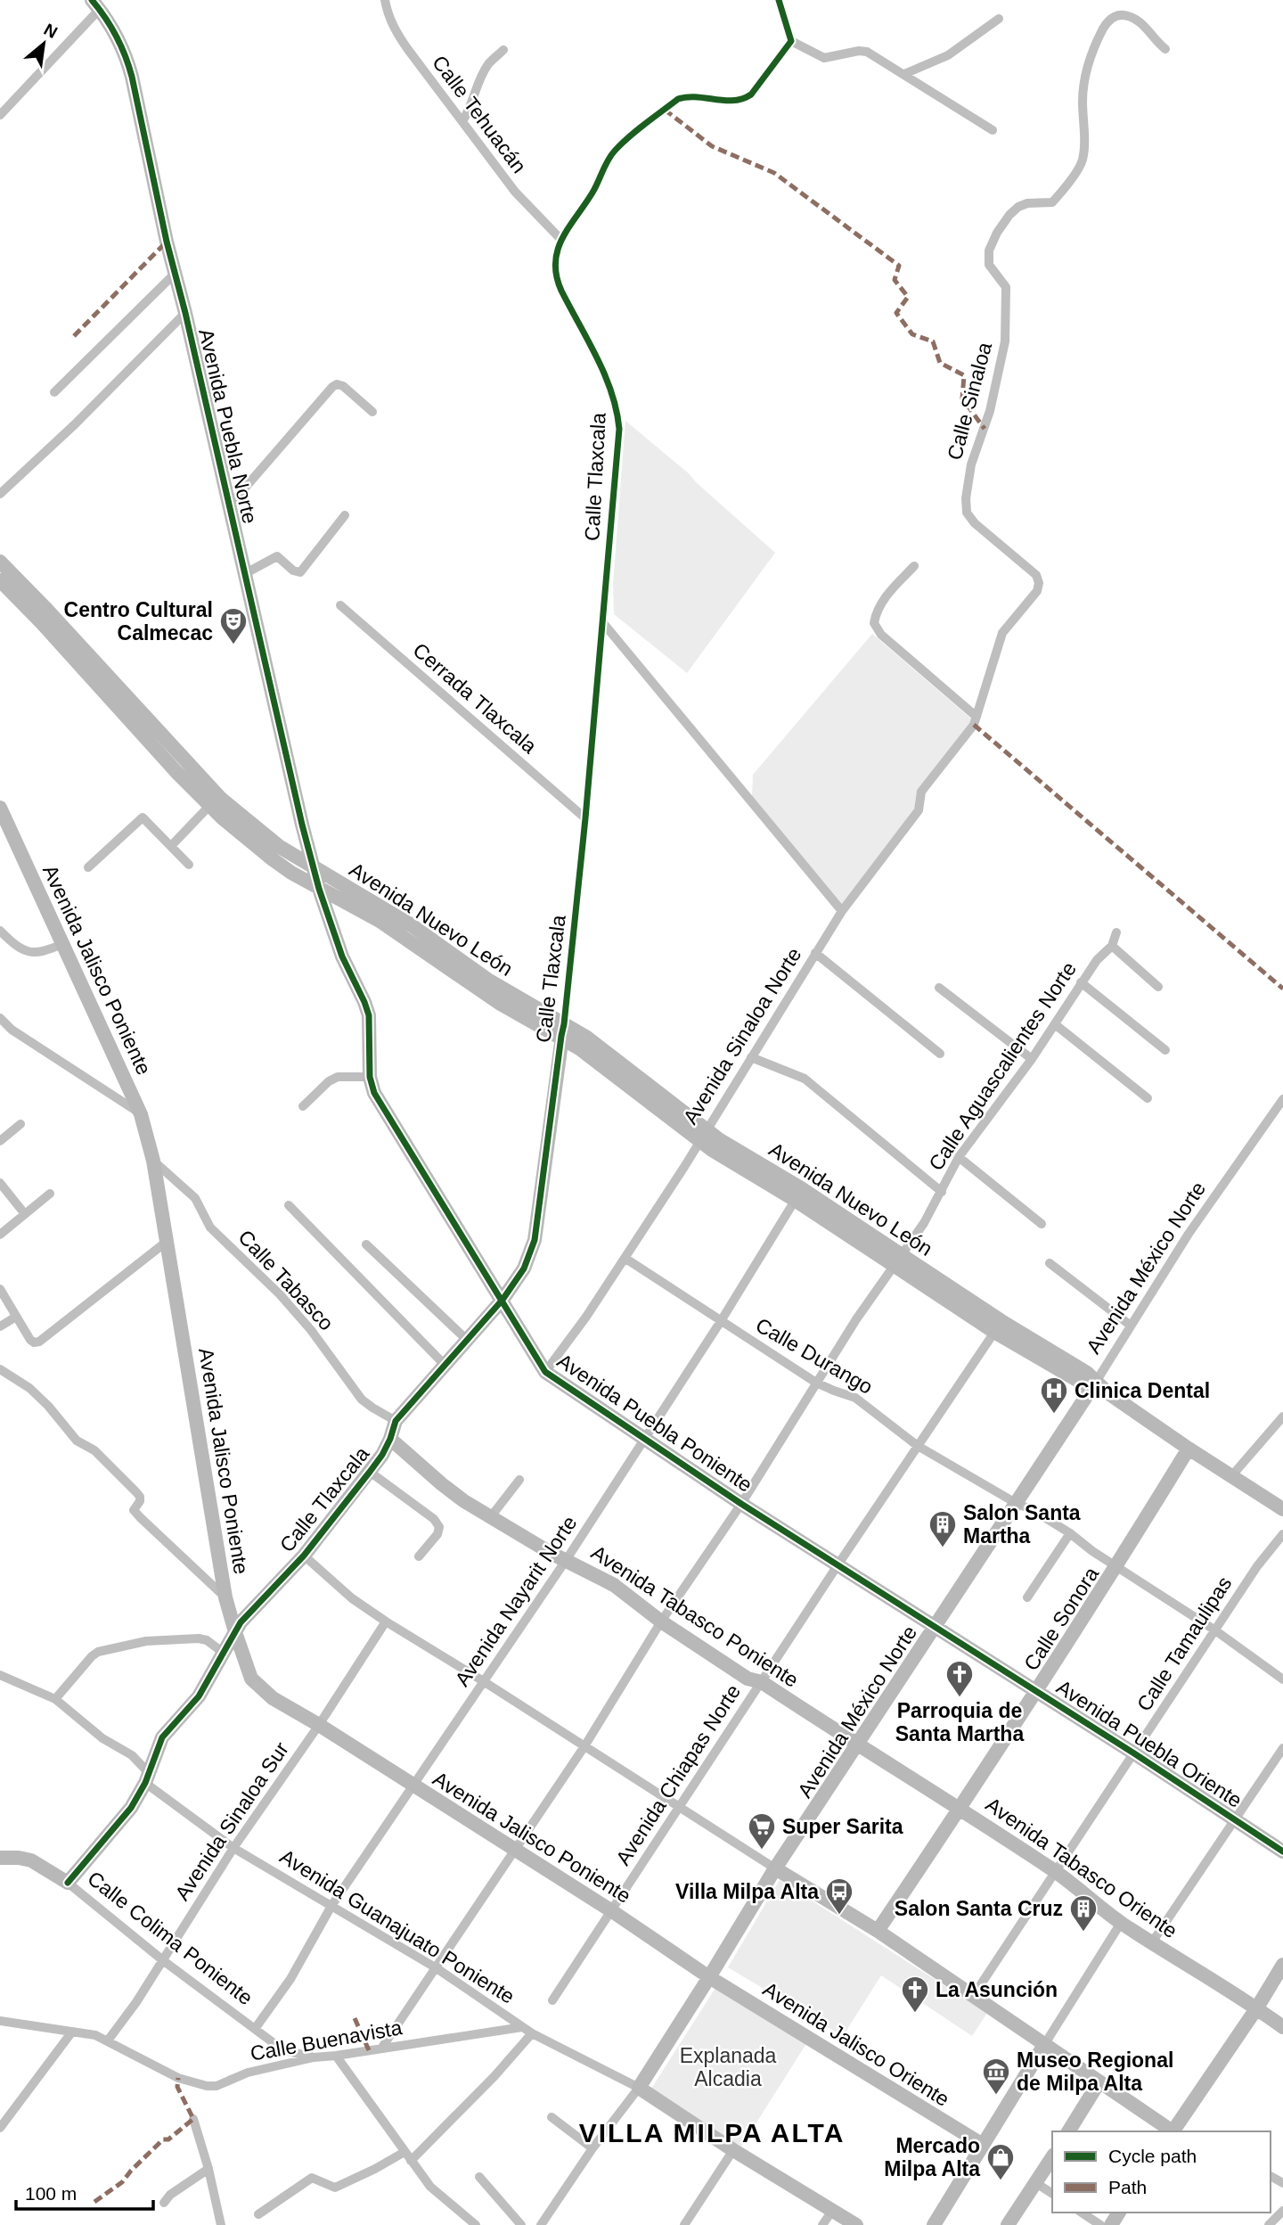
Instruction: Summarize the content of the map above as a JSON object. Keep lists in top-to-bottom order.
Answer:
{
  "streets": {
    "street": [
      "Calle Tehuacán",
      "Calle Sinaloa",
      "Avenida Puebla Norte",
      "Calle Tlaxcala",
      "Cerrada Tlaxcala",
      "Avenida Nuevo León",
      "Avenida Jalisco Poniente",
      "Avenida Sinaloa Norte",
      "Calle Aguascalientes Norte",
      "Avenida México Norte",
      "Calle Tabasco",
      "Calle Durango",
      "Avenida Puebla Poniente",
      "Avenida Nayarit Norte",
      "Avenida Tabasco Poniente",
      "Calle Sonora",
      "Calle Tamaulipas",
      "Avenida Puebla Oriente",
      "Avenida Chiapas Norte",
      "Avenida Sinaloa Sur",
      "Avenida Tabasco Oriente",
      "Avenida Guanajuato Poniente",
      "Calle Colima Poniente",
      "Calle Buenavista",
      "Avenida Jalisco Oriente"
    ]
  },
  "crossings": [
    ["Calle Tehuacán", "Calle Tlaxcala"],
    ["Calle Sinaloa", "Avenida Sinaloa Norte"],
    ["Avenida Puebla Norte", "Avenida Nuevo León"],
    ["Avenida Puebla Norte", "Avenida Puebla Poniente"],
    ["Calle Tlaxcala", "Cerrada Tlaxcala"],
    ["Calle Tlaxcala", "Avenida Nuevo León"],
    ["Calle Tlaxcala", "Avenida Jalisco Poniente"],
    ["Calle Tlaxcala", "Calle Tabasco"],
    ["Calle Tlaxcala", "Avenida Puebla Poniente"],
    ["Calle Tlaxcala", "Avenida Tabasco Poniente"],
    ["Calle Tlaxcala", "Avenida Guanajuato Poniente"],
    ["Calle Tlaxcala", "Calle Colima Poniente"],
    ["Avenida Nuevo León", "Avenida Sinaloa Norte"],
    ["Avenida Nuevo León", "Calle Aguascalientes Norte"],
    ["Avenida Nuevo León", "Avenida México Norte"],
    ["Avenida Nuevo León", "Avenida Puebla Poniente"],
    ["Avenida Nuevo León", "Avenida Nayarit Norte"],
    ["Avenida Nuevo León", "Calle Sonora"],
    ["Avenida Nuevo León", "Avenida Chiapas Norte"],
    ["Avenida Jalisco Poniente", "Calle Aguascalientes Norte"],
    ["Avenida Jalisco Poniente", "Avenida México Norte"],
    ["Avenida Jalisco Poniente", "Calle Tabasco"],
    ["Avenida Jalisco Poniente", "Avenida Nayarit Norte"],
    ["Avenida Jalisco Poniente", "Avenida Chiapas Norte"],
    ["Avenida Jalisco Poniente", "Avenida Sinaloa Sur"],
    ["Avenida Jalisco Poniente", "Avenida Jalisco Oriente"],
    ["Avenida Sinaloa Norte", "Calle Durango"],
    ["Avenida Sinaloa Norte", "Avenida Puebla Poniente"],
    ["Calle Aguascalientes Norte", "Calle Durango"],
    ["Calle Aguascalientes Norte", "Avenida Puebla Poniente"],
    ["Calle Aguascalientes Norte", "Avenida Tabasco Poniente"],
    ["Calle Aguascalientes Norte", "Avenida Guanajuato Poniente"],
    ["Calle Aguascalientes Norte", "Calle Buenavista"],
    ["Avenida México Norte", "Calle Durango"],
    ["Avenida México Norte", "Avenida Puebla Poniente"],
    ["Avenida México Norte", "Avenida Tabasco Poniente"],
    ["Avenida México Norte", "Avenida Puebla Oriente"],
    ["Avenida México Norte", "Avenida Tabasco Oriente"],
    ["Avenida México Norte", "Avenida Guanajuato Poniente"],
    ["Avenida México Norte", "Avenida Jalisco Oriente"],
    ["Calle Durango", "Avenida Nayarit Norte"],
    ["Calle Durango", "Calle Sonora"],
    ["Calle Durango", "Calle Tamaulipas"],
    ["Calle Durango", "Avenida Chiapas Norte"],
    ["Avenida Puebla Poniente", "Avenida Nayarit Norte"],
    ["Avenida Puebla Poniente", "Avenida Puebla Oriente"],
    ["Avenida Puebla Poniente", "Avenida Chiapas Norte"],
    ["Avenida Nayarit Norte", "Avenida Tabasco Poniente"],
    ["Avenida Nayarit Norte", "Avenida Guanajuato Poniente"],
    ["Avenida Nayarit Norte", "Calle Colima Poniente"],
    ["Avenida Tabasco Poniente", "Avenida Chiapas Norte"],
    ["Avenida Tabasco Poniente", "Avenida Tabasco Oriente"],
    ["Calle Sonora", "Avenida Puebla Oriente"],
    ["Calle Sonora", "Avenida Tabasco Oriente"],
    ["Calle Tamaulipas", "Avenida Puebla Oriente"],
    ["Calle Tamaulipas", "Avenida Tabasco Oriente"],
    ["Avenida Sinaloa Sur", "Avenida Guanajuato Poniente"],
    ["Avenida Sinaloa Sur", "Calle Colima Poniente"],
    ["Avenida Sinaloa Sur", "Calle Buenavista"],
    ["Avenida Guanajuato Poniente", "Calle Buenavista"],
    ["Calle Colima Poniente", "Calle Buenavista"]
  ],
  "districts": ["VILLA MILPA ALTA"],
  "parks": ["Explanada Alcadia"],
  "places": {
    "theatre": ["Centro Cultural Calmecac"],
    "hospital": ["Clinica Dental"],
    "building": ["Salon Santa Martha", "Salon Santa Cruz"],
    "church": ["Parroquia de Santa Martha", "La Asunción"],
    "supermarket": ["Super Sarita"],
    "bus stop": ["Villa Milpa Alta"],
    "museum": ["Museo Regional de Milpa Alta"],
    "shop": ["Mercado Milpa Alta"]
  },
  "legend": ["Cycle path", "Path"],
  "scale_bar": "100 m",
  "north": "top right"
}
